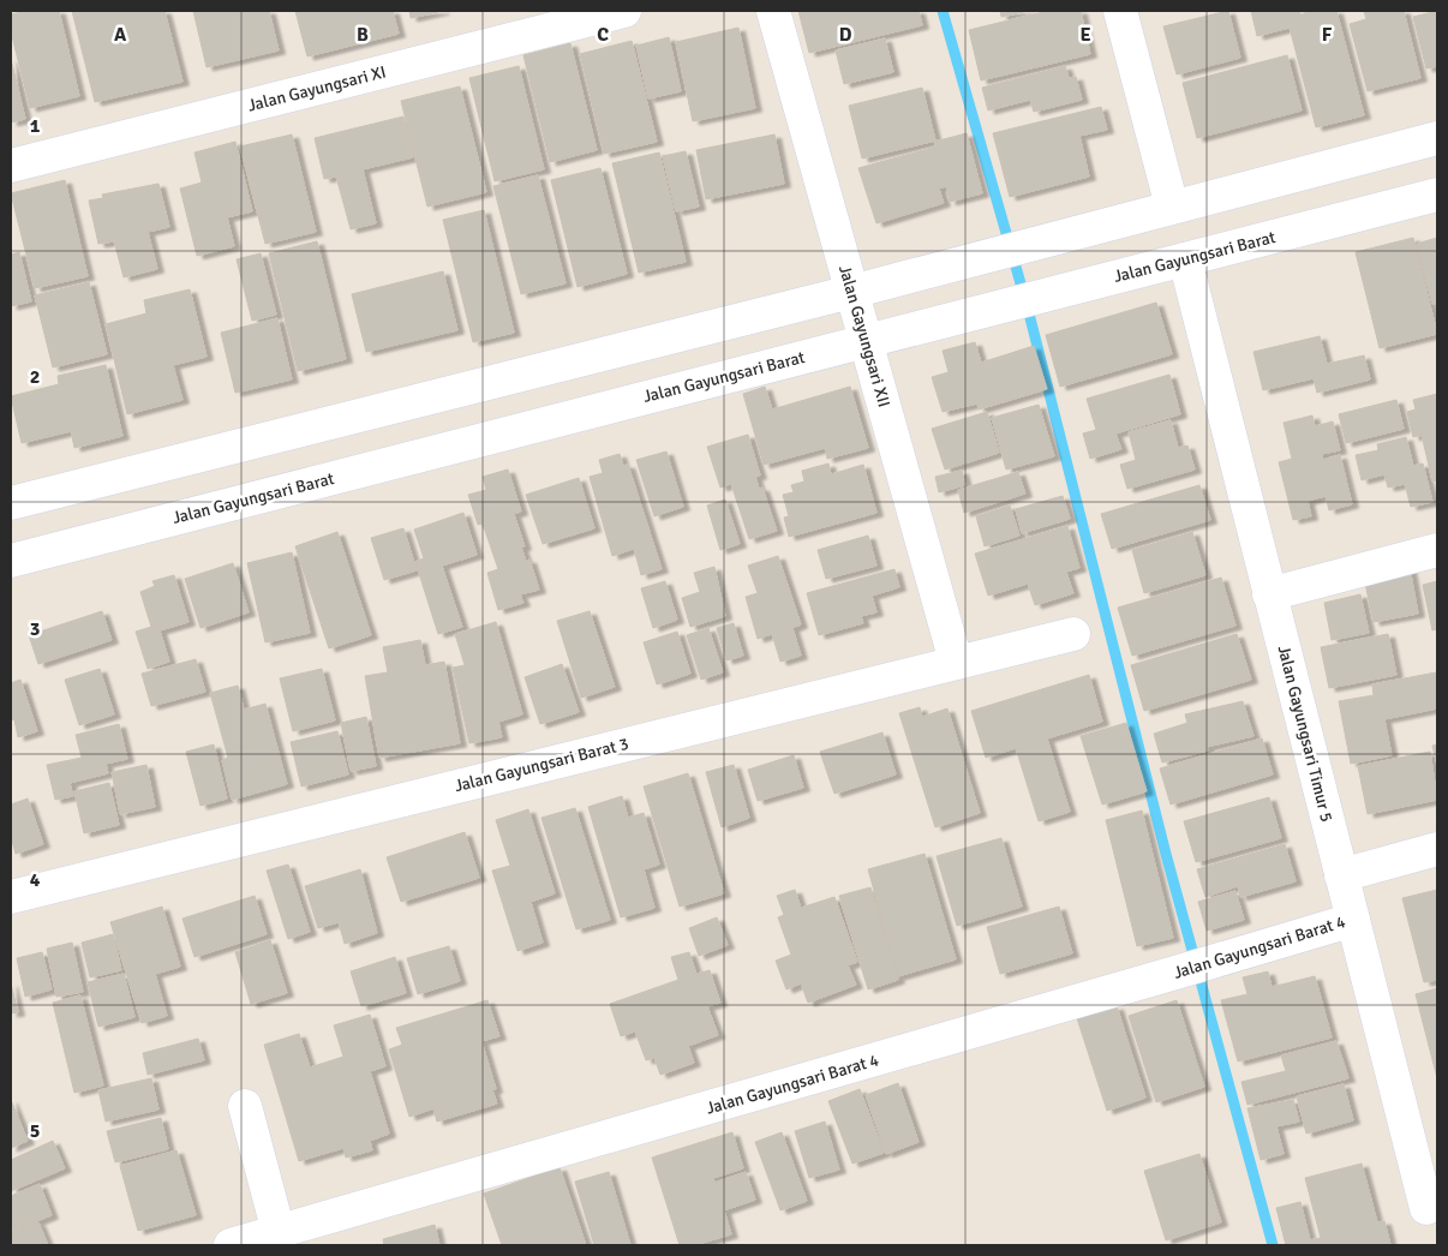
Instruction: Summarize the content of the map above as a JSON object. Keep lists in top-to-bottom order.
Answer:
{
  "streets": {
    "street": [
      "Jalan Gayungsari XI",
      "Jalan Gayungsari Barat",
      "Jalan Gayungsari XII",
      "Jalan Gayungsari Timur 5",
      "Jalan Gayungsari Barat 3",
      "Jalan Gayungsari Barat 4"
    ]
  },
  "crossings": [
    ["Jalan Gayungsari Barat", "Jalan Gayungsari XII"],
    ["Jalan Gayungsari Barat", "Jalan Gayungsari Timur 5"],
    ["Jalan Gayungsari XII", "Jalan Gayungsari Barat 3"],
    ["Jalan Gayungsari Timur 5", "Jalan Gayungsari Barat 4"]
  ],
  "grid": {
    "columns": [
      "A",
      "B",
      "C",
      "D",
      "E",
      "F"
    ],
    "rows": [
      "1",
      "2",
      "3",
      "4",
      "5"
    ]
  }
}
